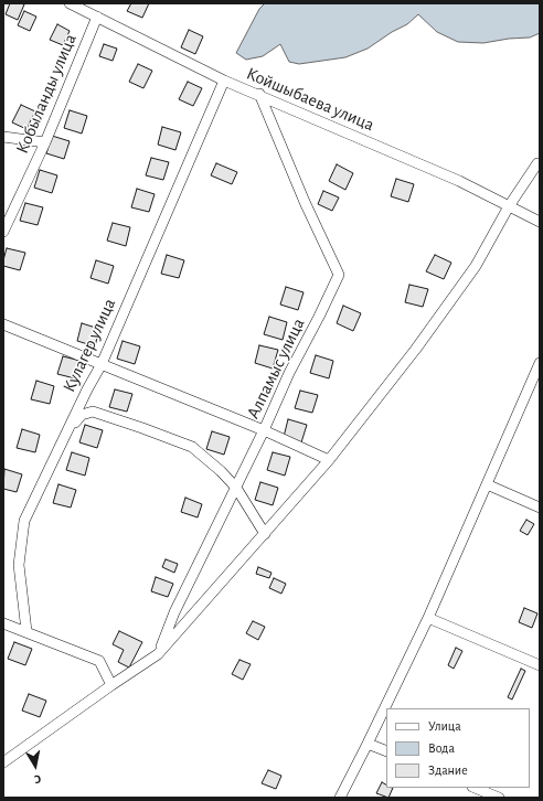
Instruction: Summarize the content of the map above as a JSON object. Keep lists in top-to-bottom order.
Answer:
{
  "streets": {
    "street": [
      "Кобыланды улица",
      "Койшыбаева улица",
      "Кулагер улица",
      "Алпамыс улица"
    ]
  },
  "crossings": [
    ["Кобыланды улица", "Койшыбаева улица"],
    ["Койшыбаева улица", "Кулагер улица"],
    ["Койшыбаева улица", "Алпамыс улица"]
  ],
  "legend": ["Улица", "Вода", "Здание"],
  "north": "bottom"
}
